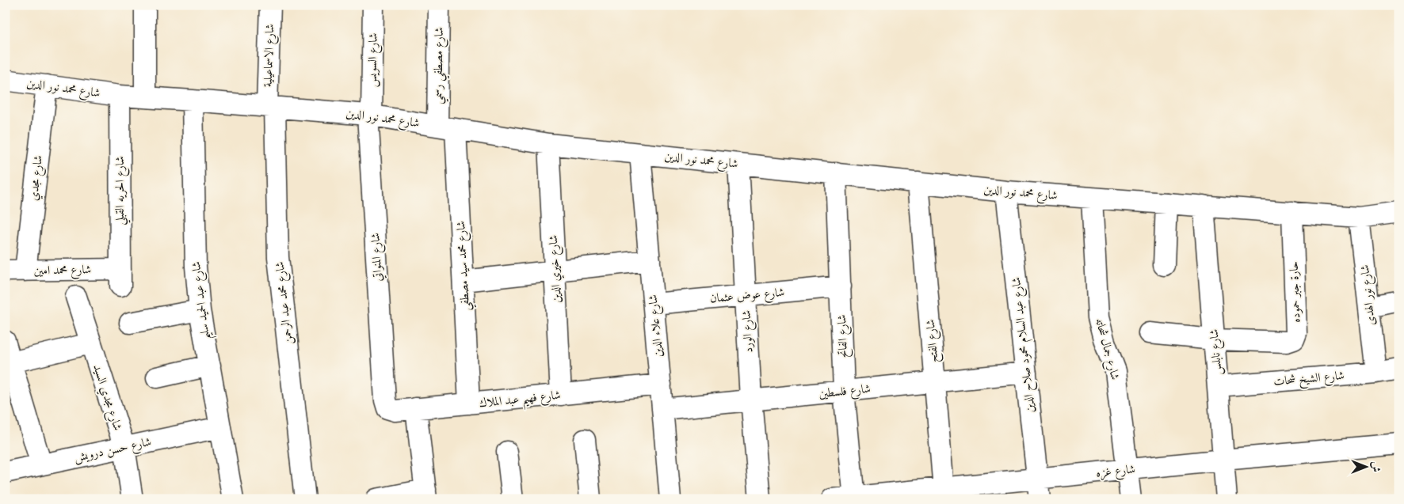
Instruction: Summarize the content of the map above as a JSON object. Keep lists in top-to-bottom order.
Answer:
{
  "streets": {
    "street": [
      "شارع الاسماعيلية",
      "شارع السويس",
      "شارع مصطفي رسمي",
      "شارع محمد نور الدين",
      "شارع مجدي",
      "شارع الحريه القبلي",
      "شارع المنواتي",
      "شارع محمد سيد مصطفي",
      "شارع خيري الدين",
      "شارع محمد امين",
      "حارة جبر حموده",
      "شارع عوض عثمان",
      "شارع نور الهدى",
      "شارع عبد الحميد سليم",
      "شارع محمد عبد الرحمن",
      "شارع علاء الدين",
      "شارع الورد",
      "شارع الفاتح",
      "شارع الفتح",
      "شارع عبد السلام محمود صلاح الدين",
      "شارع جمال شحاته",
      "شارع نابلس",
      "شارع الشيخ شحات",
      "شارع فلسطين",
      "شارع مجدي السيد",
      "شارع فهيم عبد الملاك",
      "شارع حسن درويش",
      "شارع غزه"
    ]
  },
  "crossings": [
    ["شارع الاسماعيلية", "شارع محمد نور الدين"],
    ["شارع الاسماعيلية", "شارع محمد عبد الرحمن"],
    ["شارع السويس", "شارع محمد نور الدين"],
    ["شارع السويس", "شارع المنواتي"],
    ["شارع مصطفي رسمي", "شارع محمد نور الدين"],
    ["شارع مصطفي رسمي", "شارع محمد سيد مصطفي"],
    ["شارع محمد نور الدين", "شارع مجدي"],
    ["شارع محمد نور الدين", "شارع الحريه القبلي"],
    ["شارع محمد نور الدين", "شارع المنواتي"],
    ["شارع محمد نور الدين", "شارع محمد سيد مصطفي"],
    ["شارع محمد نور الدين", "شارع خيري الدين"],
    ["شارع محمد نور الدين", "حارة جبر حموده"],
    ["شارع محمد نور الدين", "شارع نور الهدى"],
    ["شارع محمد نور الدين", "شارع عبد الحميد سليم"],
    ["شارع محمد نور الدين", "شارع محمد عبد الرحمن"],
    ["شارع محمد نور الدين", "شارع علاء الدين"],
    ["شارع محمد نور الدين", "شارع الورد"],
    ["شارع محمد نور الدين", "شارع الفاتح"],
    ["شارع محمد نور الدين", "شارع الفتح"],
    ["شارع محمد نور الدين", "شارع عبد السلام محمود صلاح الدين"],
    ["شارع محمد نور الدين", "شارع جمال شحاته"],
    ["شارع محمد نور الدين", "شارع نابلس"],
    ["شارع مجدي", "شارع محمد امين"],
    ["شارع الحريه القبلي", "شارع محمد امين"],
    ["شارع المنواتي", "شارع فهيم عبد الملاك"],
    ["شارع محمد سيد مصطفي", "شارع فهيم عبد الملاك"],
    ["شارع خيري الدين", "شارع فهيم عبد الملاك"],
    ["حارة جبر حموده", "شارع نابلس"],
    ["شارع عوض عثمان", "شارع علاء الدين"],
    ["شارع عوض عثمان", "شارع الورد"],
    ["شارع عوض عثمان", "شارع الفاتح"],
    ["شارع نور الهدى", "شارع الشيخ شحات"],
    ["شارع عبد الحميد سليم", "شارع حسن درويش"],
    ["شارع علاء الدين", "شارع فلسطين"],
    ["شارع علاء الدين", "شارع فهيم عبد الملاك"],
    ["شارع الورد", "شارع فلسطين"],
    ["شارع الفاتح", "شارع فلسطين"],
    ["شارع الفاتح", "شارع غزه"],
    ["شارع الفتح", "شارع فلسطين"],
    ["شارع الفتح", "شارع غزه"],
    ["شارع عبد السلام محمود صلاح الدين", "شارع فلسطين"],
    ["شارع عبد السلام محمود صلاح الدين", "شارع غزه"],
    ["شارع جمال شحاته", "شارع غزه"],
    ["شارع نابلس", "شارع الشيخ شحات"],
    ["شارع نابلس", "شارع غزه"],
    ["شارع مجدي السيد", "شارع حسن درويش"]
  ],
  "north": "right"
}
